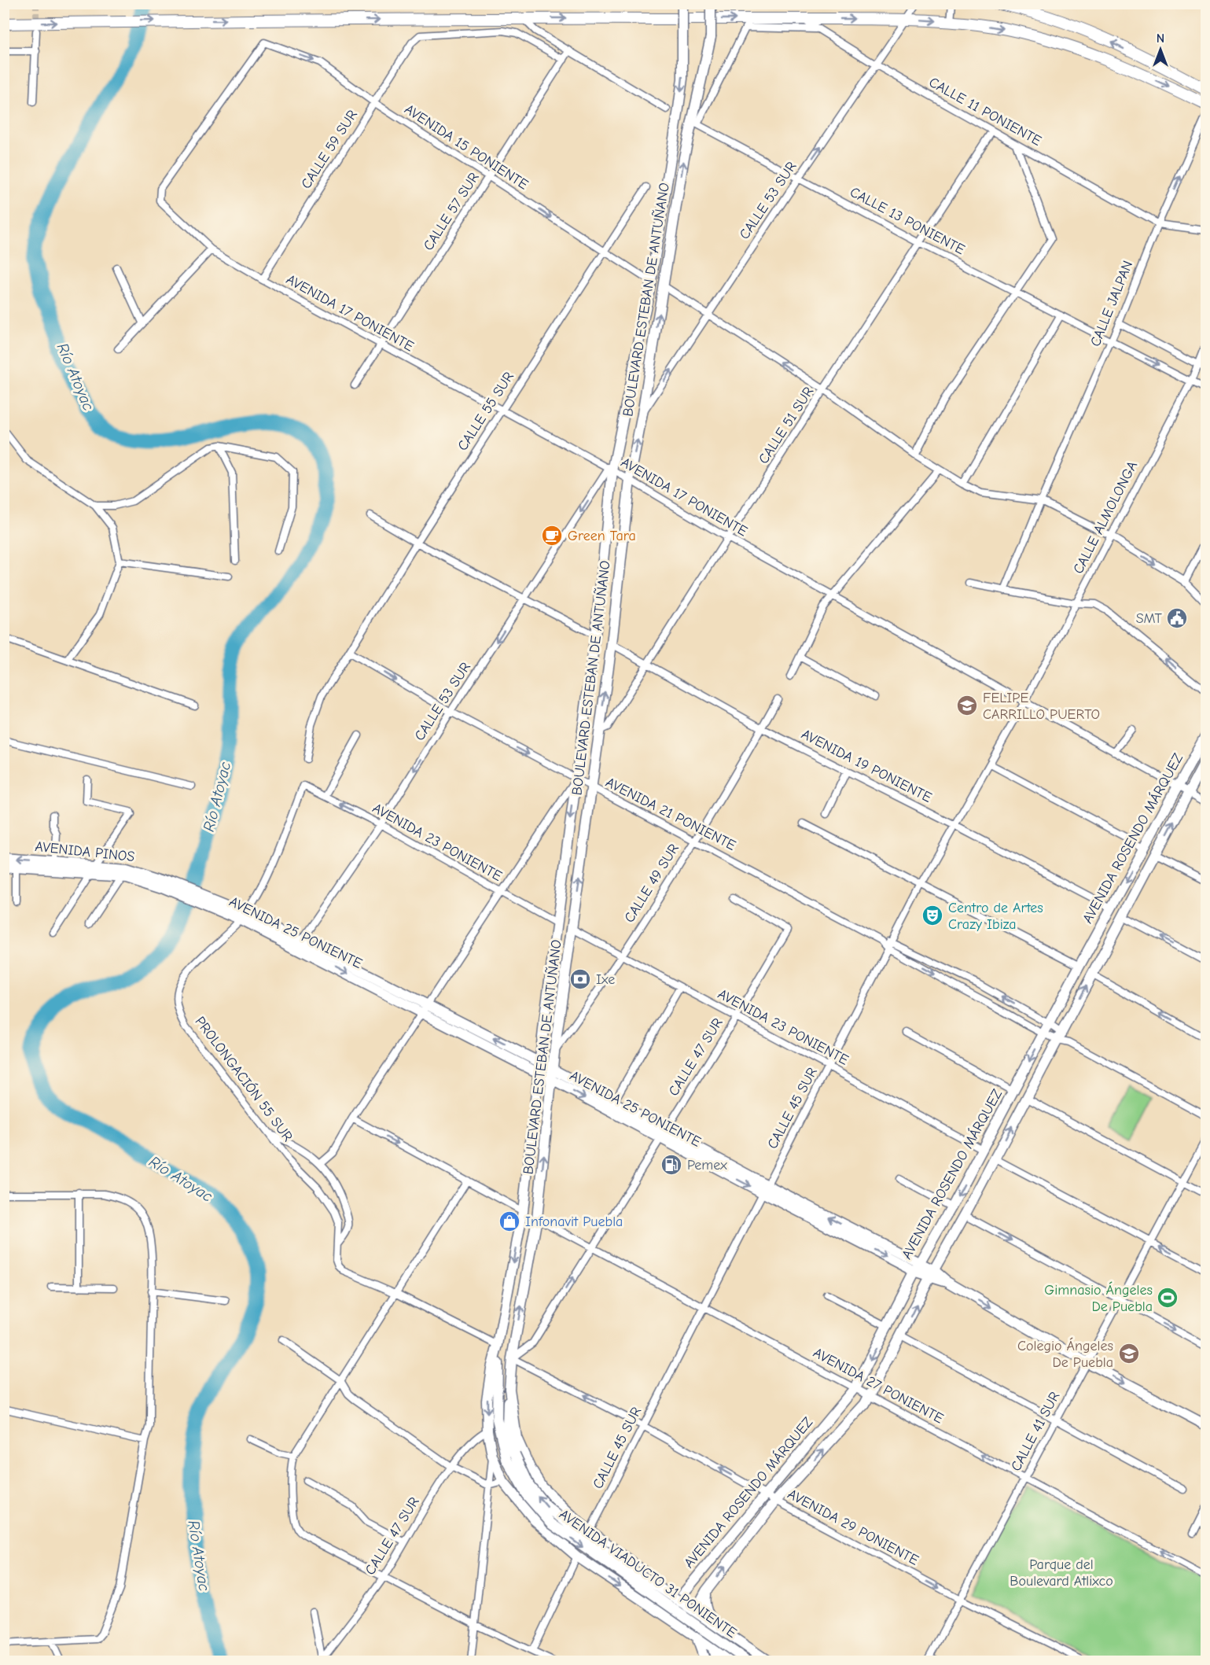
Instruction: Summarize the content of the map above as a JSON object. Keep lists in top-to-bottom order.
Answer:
{
  "streets": {
    "main road": [
      "BOULEVARD ESTEBAN DE ANTUÑANO",
      "AVENIDA ROSENDO MÁRQUEZ",
      "AVENIDA PINOS",
      "AVENIDA 25 PONIENTE",
      "AVENIDA VIADUCTO 31 PONIENTE"
    ],
    "street": [
      "CALLE 11 PONIENTE",
      "AVENIDA 15 PONIENTE",
      "CALLE 59 SUR",
      "CALLE 53 SUR",
      "CALLE 57 SUR",
      "CALLE 13 PONIENTE",
      "CALLE JALPAN",
      "AVENIDA 17 PONIENTE",
      "CALLE 55 SUR",
      "CALLE 51 SUR",
      "CALLE ALMOLONGA",
      "AVENIDA 19 PONIENTE",
      "AVENIDA 21 PONIENTE",
      "AVENIDA 23 PONIENTE",
      "CALLE 49 SUR",
      "CALLE 47 SUR",
      "PROLONGACIÓN 55 SUR",
      "CALLE 45 SUR",
      "AVENIDA 27 PONIENTE",
      "CALLE 41 SUR",
      "AVENIDA 29 PONIENTE"
    ]
  },
  "crossings": [
    ["CALLE 11 PONIENTE", "CALLE 53 SUR"],
    ["CALLE 11 PONIENTE", "CALLE JALPAN"],
    ["CALLE 11 PONIENTE", "CALLE 51 SUR"],
    ["AVENIDA 15 PONIENTE", "CALLE 59 SUR"],
    ["AVENIDA 15 PONIENTE", "CALLE 57 SUR"],
    ["AVENIDA 15 PONIENTE", "BOULEVARD ESTEBAN DE ANTUÑANO"],
    ["AVENIDA 15 PONIENTE", "AVENIDA 17 PONIENTE"],
    ["AVENIDA 15 PONIENTE", "CALLE 55 SUR"],
    ["CALLE 59 SUR", "CALLE 57 SUR"],
    ["CALLE 59 SUR", "AVENIDA 17 PONIENTE"],
    ["CALLE 53 SUR", "CALLE 13 PONIENTE"],
    ["CALLE 53 SUR", "BOULEVARD ESTEBAN DE ANTUÑANO"],
    ["CALLE 53 SUR", "AVENIDA 17 PONIENTE"],
    ["CALLE 53 SUR", "AVENIDA 21 PONIENTE"],
    ["CALLE 53 SUR", "AVENIDA 23 PONIENTE"],
    ["CALLE 53 SUR", "AVENIDA 25 PONIENTE"],
    ["CALLE 57 SUR", "AVENIDA 17 PONIENTE"],
    ["CALLE 13 PONIENTE", "BOULEVARD ESTEBAN DE ANTUÑANO"],
    ["CALLE 13 PONIENTE", "CALLE JALPAN"],
    ["CALLE 13 PONIENTE", "CALLE 51 SUR"],
    ["CALLE 13 PONIENTE", "CALLE ALMOLONGA"],
    ["BOULEVARD ESTEBAN DE ANTUÑANO", "AVENIDA 17 PONIENTE"],
    ["BOULEVARD ESTEBAN DE ANTUÑANO", "CALLE 51 SUR"],
    ["BOULEVARD ESTEBAN DE ANTUÑANO", "AVENIDA 19 PONIENTE"],
    ["BOULEVARD ESTEBAN DE ANTUÑANO", "AVENIDA 21 PONIENTE"],
    ["BOULEVARD ESTEBAN DE ANTUÑANO", "AVENIDA 23 PONIENTE"],
    ["BOULEVARD ESTEBAN DE ANTUÑANO", "CALLE 49 SUR"],
    ["BOULEVARD ESTEBAN DE ANTUÑANO", "AVENIDA 25 PONIENTE"],
    ["BOULEVARD ESTEBAN DE ANTUÑANO", "CALLE 47 SUR"],
    ["BOULEVARD ESTEBAN DE ANTUÑANO", "AVENIDA 27 PONIENTE"],
    ["BOULEVARD ESTEBAN DE ANTUÑANO", "AVENIDA 29 PONIENTE"],
    ["BOULEVARD ESTEBAN DE ANTUÑANO", "AVENIDA VIADUCTO 31 PONIENTE"],
    ["AVENIDA 17 PONIENTE", "CALLE 55 SUR"],
    ["AVENIDA 17 PONIENTE", "CALLE 51 SUR"],
    ["AVENIDA 17 PONIENTE", "CALLE ALMOLONGA"],
    ["AVENIDA 17 PONIENTE", "AVENIDA ROSENDO MÁRQUEZ"],
    ["AVENIDA 17 PONIENTE", "CALLE 45 SUR"],
    ["CALLE 55 SUR", "AVENIDA 21 PONIENTE"],
    ["CALLE 51 SUR", "AVENIDA 19 PONIENTE"],
    ["CALLE ALMOLONGA", "CALLE 45 SUR"],
    ["AVENIDA 19 PONIENTE", "AVENIDA ROSENDO MÁRQUEZ"],
    ["AVENIDA 19 PONIENTE", "CALLE 49 SUR"],
    ["AVENIDA 19 PONIENTE", "CALLE 45 SUR"],
    ["AVENIDA 21 PONIENTE", "AVENIDA ROSENDO MÁRQUEZ"],
    ["AVENIDA 21 PONIENTE", "CALLE 49 SUR"],
    ["AVENIDA 21 PONIENTE", "CALLE 45 SUR"],
    ["AVENIDA ROSENDO MÁRQUEZ", "AVENIDA 23 PONIENTE"],
    ["AVENIDA ROSENDO MÁRQUEZ", "AVENIDA 25 PONIENTE"],
    ["AVENIDA ROSENDO MÁRQUEZ", "AVENIDA 27 PONIENTE"],
    ["AVENIDA ROSENDO MÁRQUEZ", "AVENIDA 29 PONIENTE"],
    ["AVENIDA 23 PONIENTE", "CALLE 49 SUR"],
    ["AVENIDA 23 PONIENTE", "CALLE 47 SUR"],
    ["AVENIDA 23 PONIENTE", "PROLONGACIÓN 55 SUR"],
    ["AVENIDA 23 PONIENTE", "CALLE 45 SUR"],
    ["AVENIDA PINOS", "AVENIDA 25 PONIENTE"],
    ["AVENIDA 25 PONIENTE", "CALLE 47 SUR"],
    ["AVENIDA 25 PONIENTE", "PROLONGACIÓN 55 SUR"],
    ["AVENIDA 25 PONIENTE", "CALLE 45 SUR"],
    ["AVENIDA 25 PONIENTE", "CALLE 41 SUR"],
    ["CALLE 47 SUR", "AVENIDA 27 PONIENTE"],
    ["CALLE 47 SUR", "AVENIDA 29 PONIENTE"],
    ["CALLE 45 SUR", "AVENIDA 27 PONIENTE"],
    ["CALLE 45 SUR", "AVENIDA 29 PONIENTE"],
    ["AVENIDA 27 PONIENTE", "CALLE 41 SUR"],
    ["CALLE 41 SUR", "AVENIDA 29 PONIENTE"]
  ],
  "one_way": ["AVENIDA 27 PONIENTE"],
  "water": ["Río Atoyac"],
  "parks": ["Parque del Boulevard Atlixco"],
  "places": {
    "cafe": ["Green Tara"],
    "public building": ["SMT"],
    "school or university": ["FELIPE CARRILLO PUERTO", "Colegio Ángeles De Puebla"],
    "theatre": ["Centro de Artes Crazy Ibiza"],
    "bank": ["Ixe"],
    "fuel station": ["Pemex"],
    "shop": ["Infonavit Puebla"],
    "sports": ["Gimnasio Ángeles De Puebla"]
  },
  "north": "top"
}
